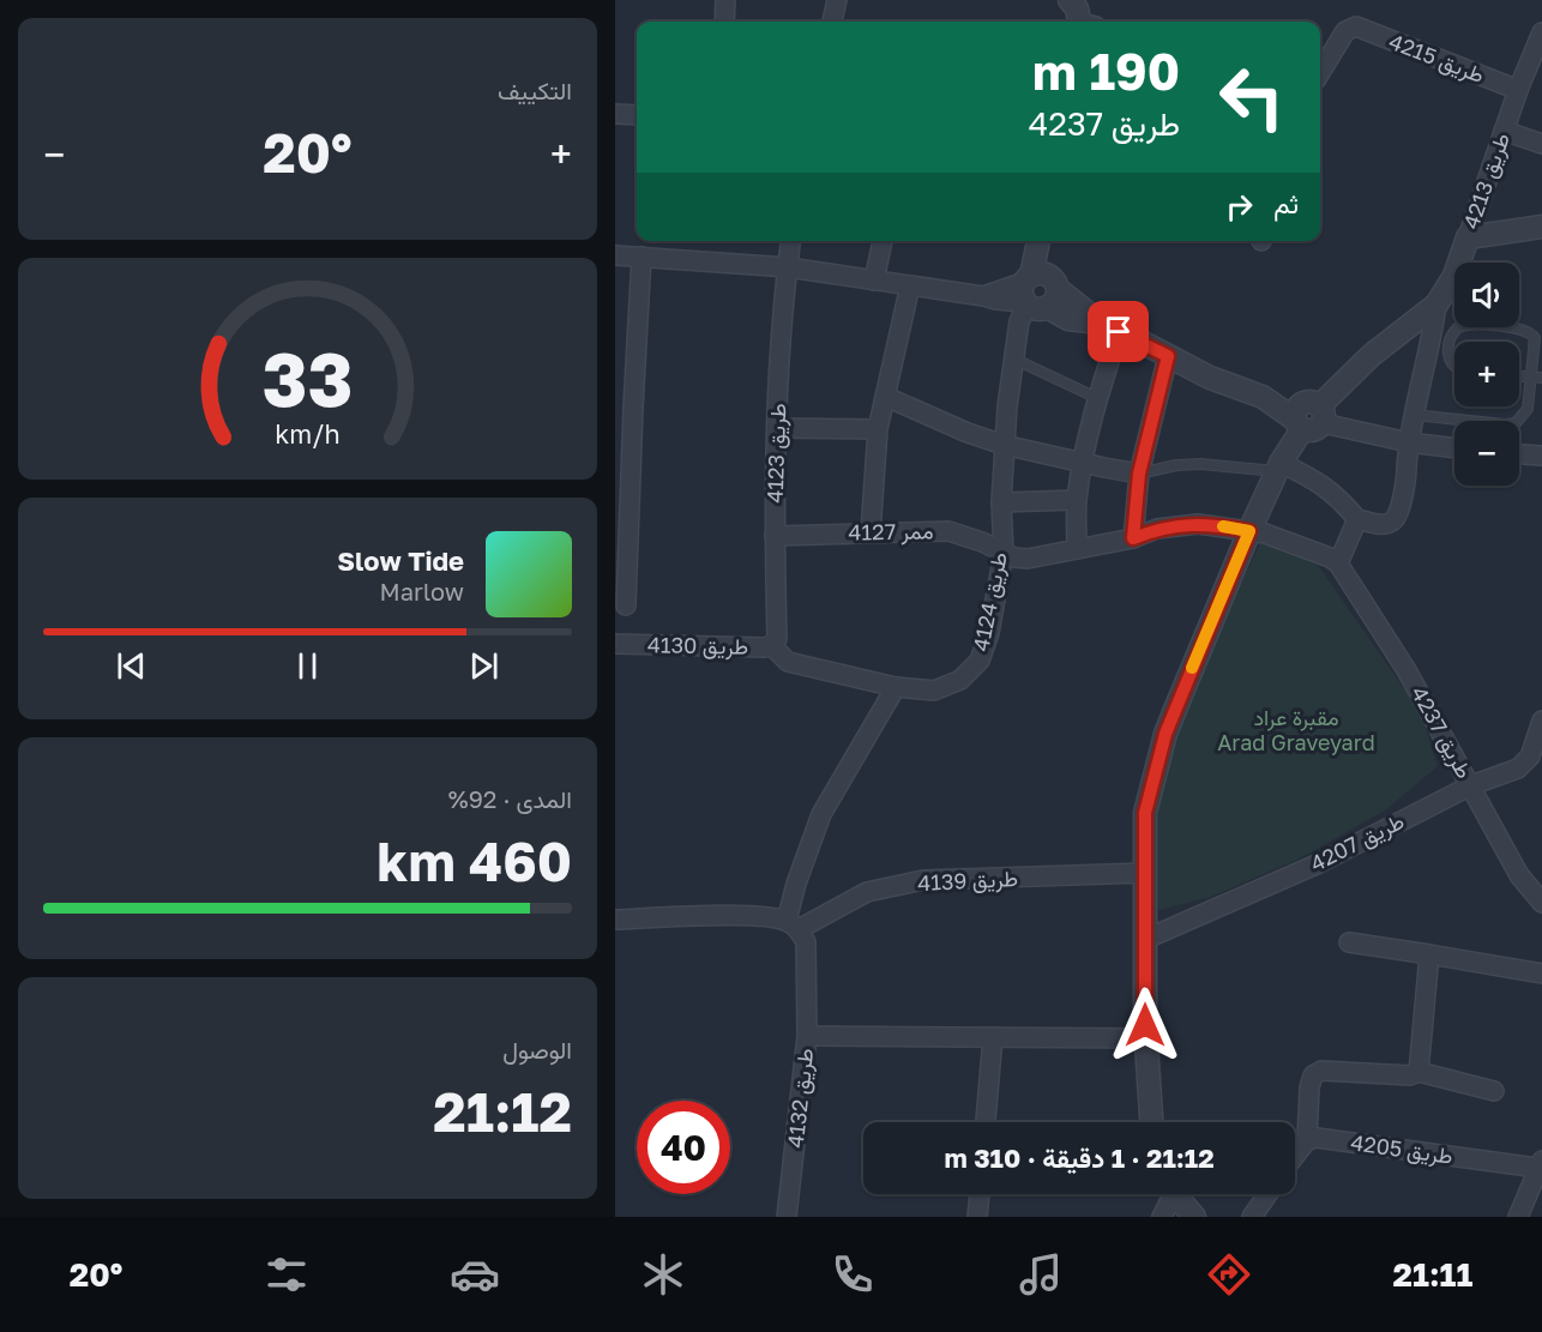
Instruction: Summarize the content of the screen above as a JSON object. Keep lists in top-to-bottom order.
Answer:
{
  "streets": {
    "street": [
      "طريق 4215",
      "طريق 4213",
      "طريق 4123",
      "ممر 4127",
      "طريق 4124",
      "طريق 4130",
      "طريق 4237",
      "طريق 4207",
      "طريق 4139",
      "طريق 4132",
      "طريق 4205"
    ]
  },
  "crossings": [
    ["طريق 4215", "طريق 4213"],
    ["طريق 4213", "طريق 4207"],
    ["طريق 4213", "طريق 4139"],
    ["طريق 4213", "طريق 4132"],
    ["طريق 4123", "ممر 4127"],
    ["طريق 4123", "طريق 4124"],
    ["طريق 4123", "طريق 4130"],
    ["ممر 4127", "طريق 4124"],
    ["طريق 4124", "طريق 4130"],
    ["طريق 4237", "طريق 4207"]
  ],
  "parks": ["مقبرة عراد Arad Graveyard"],
  "page": {
    "tile": [
      "التكييف",
      ["المدى · 92%", "460 km"],
      ["الوصول", "21:12"]
    ],
    "turn": ["190 m", "طريق 4237"],
    "heat": ["−", "20°", "+"],
    "then": "ثم",
    "map_buttons": ["+", "−"],
    "song": ["Slow Tide", "Marlow"],
    "limit": "40",
    "trip": "21:12 · 1 دقيقة · 310 m",
    "tabs": ["21:11", "20°"],
    "gauge": ["33", "km/h"]
  }
}
